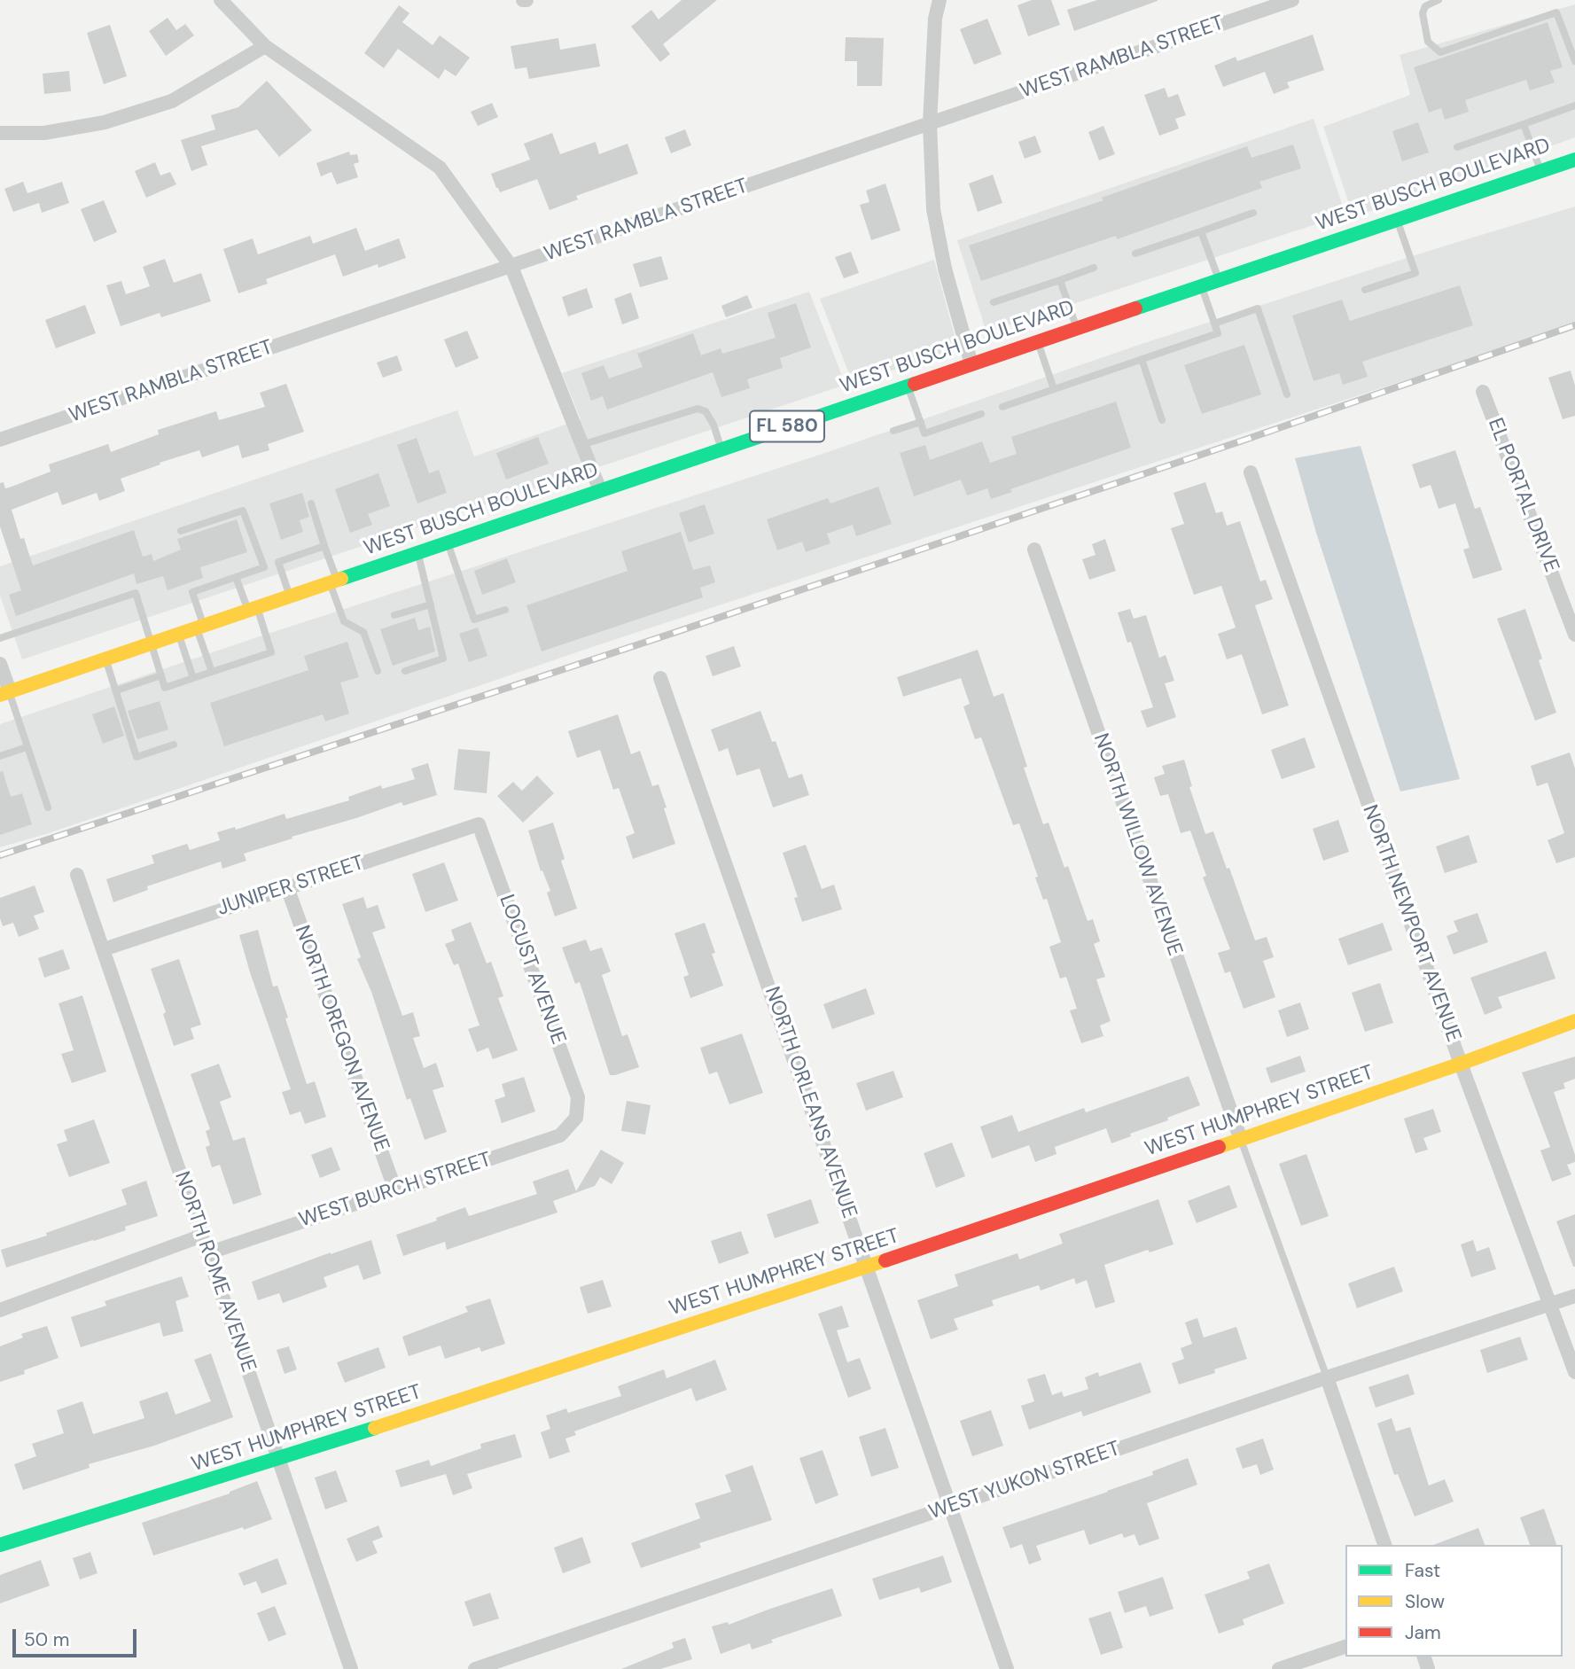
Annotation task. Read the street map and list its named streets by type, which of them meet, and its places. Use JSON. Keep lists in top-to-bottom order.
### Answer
{
  "streets": {
    "main road": ["WEST BUSCH BOULEVARD", "FL 580", "WEST HUMPHREY STREET"],
    "street": [
      "WEST RAMBLA STREET",
      "EL PORTAL DRIVE",
      "NORTH WILLOW AVENUE",
      "JUNIPER STREET",
      "NORTH NEWPORT AVENUE",
      "LOCUST AVENUE",
      "NORTH OREGON AVENUE",
      "NORTH ORLEANS AVENUE",
      "WEST BURCH STREET",
      "NORTH ROME AVENUE",
      "WEST YUKON STREET"
    ]
  },
  "crossings": [
    ["NORTH WILLOW AVENUE", "WEST HUMPHREY STREET"],
    ["JUNIPER STREET", "LOCUST AVENUE"],
    ["JUNIPER STREET", "NORTH OREGON AVENUE"],
    ["JUNIPER STREET", "NORTH ROME AVENUE"],
    ["NORTH NEWPORT AVENUE", "WEST HUMPHREY STREET"],
    ["NORTH NEWPORT AVENUE", "WEST YUKON STREET"],
    ["LOCUST AVENUE", "WEST BURCH STREET"],
    ["NORTH OREGON AVENUE", "WEST BURCH STREET"],
    ["NORTH ORLEANS AVENUE", "WEST HUMPHREY STREET"],
    ["NORTH ORLEANS AVENUE", "WEST YUKON STREET"],
    ["WEST HUMPHREY STREET", "NORTH ROME AVENUE"],
    ["WEST BURCH STREET", "NORTH ROME AVENUE"]
  ],
  "legend": ["Fast", "Slow", "Jam"],
  "scale_bar": "50 m"
}
